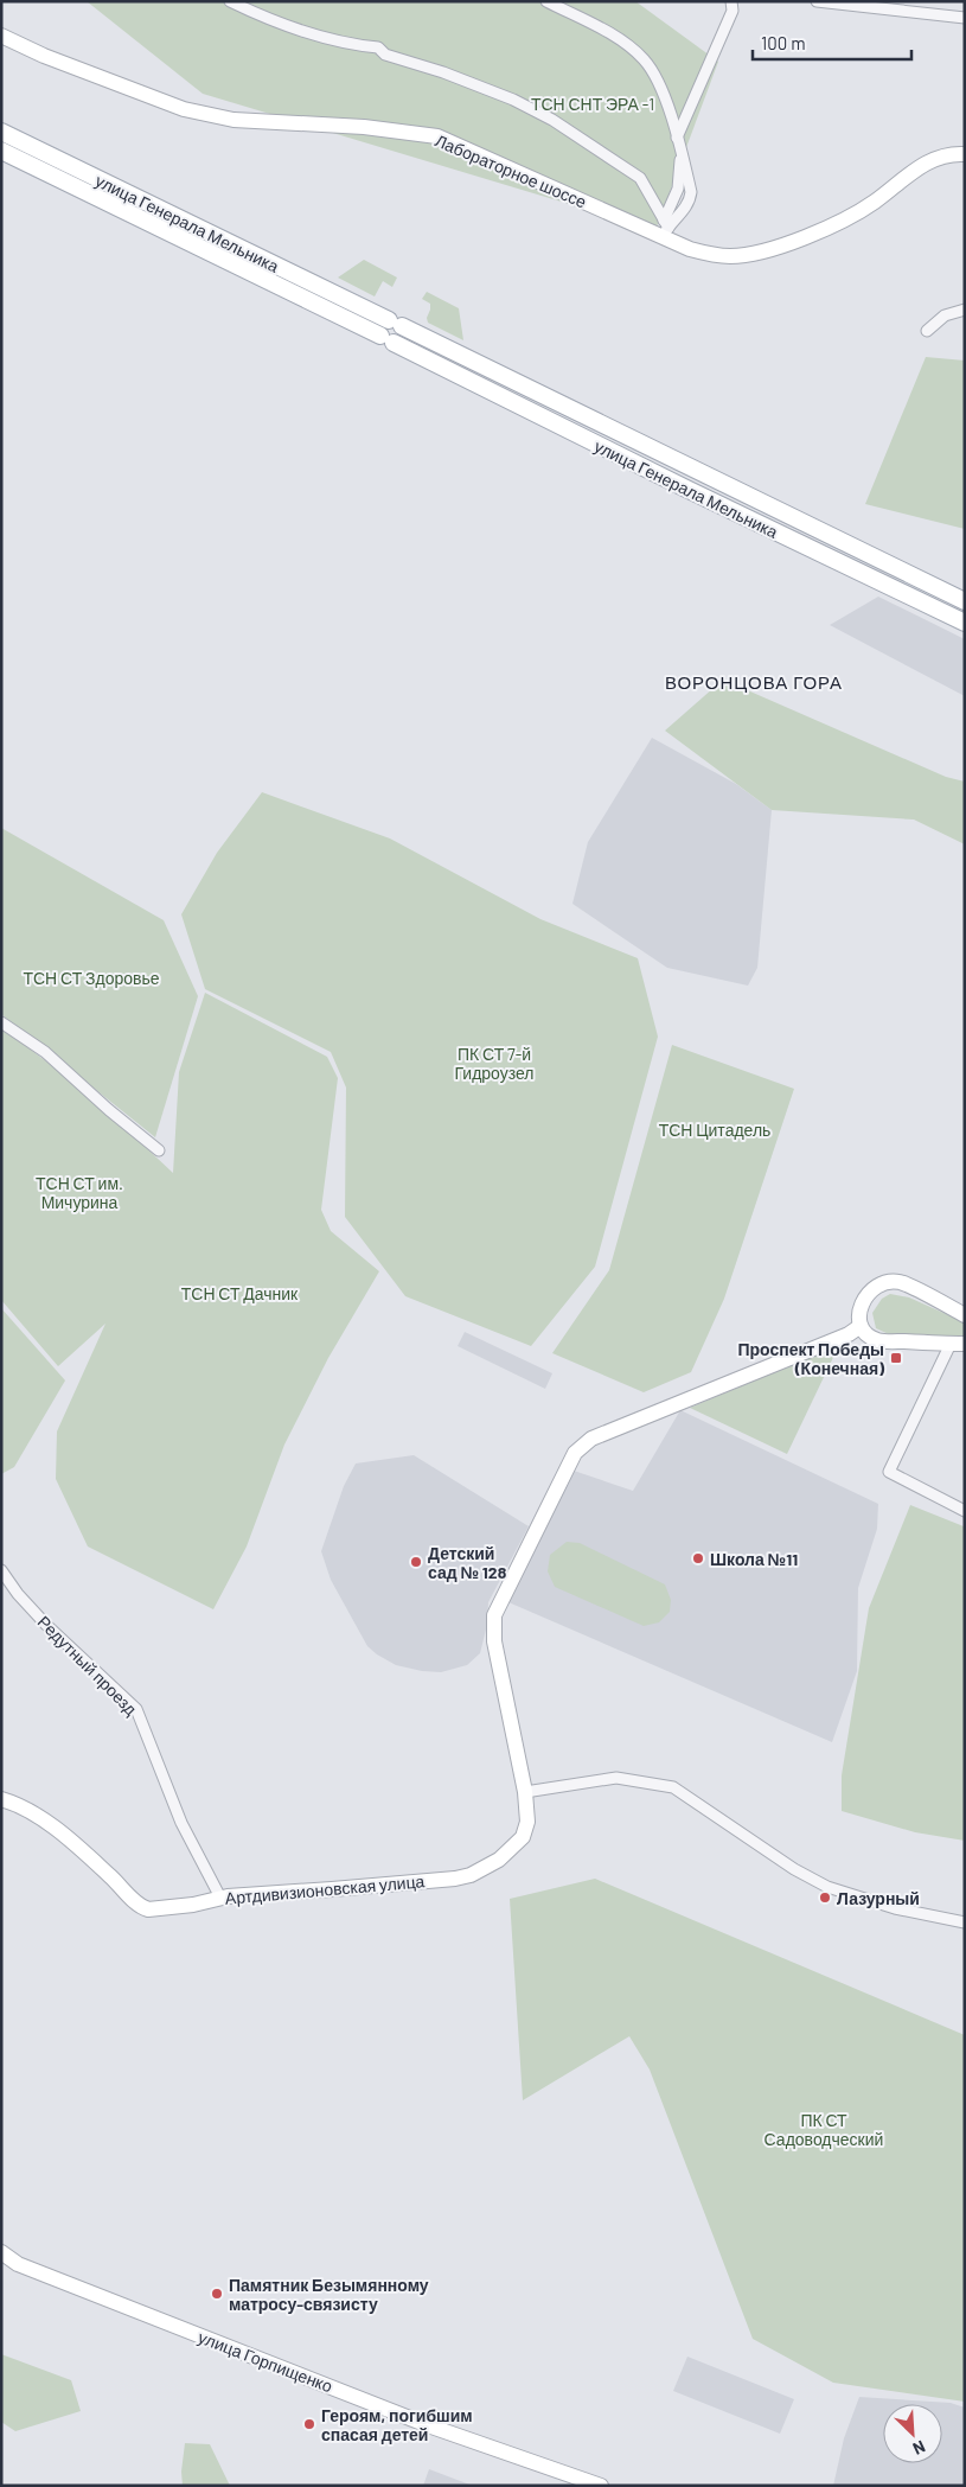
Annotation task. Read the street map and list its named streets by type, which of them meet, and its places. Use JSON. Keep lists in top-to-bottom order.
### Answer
{
  "streets": {
    "main road": [
      "Лабораторное шоссе",
      "улица Генерала Мельника",
      "Артдивизионовская улица",
      "улица Горпищенко"
    ],
    "street": ["Редутный проезд"]
  },
  "crossings": [
    ["Редутный проезд", "Артдивизионовская улица"]
  ],
  "districts": ["ВОРОНЦОВА ГОРА"],
  "parks": [
    "ТСН СНТ ЭРА -1",
    "ТСН СТ Здоровье",
    "ПК СТ 7-й Гидроузел",
    "ТСН Цитадель",
    "ТСН СТ им. Мичурина",
    "ТСН СТ Дачник",
    "ПК СТ Садоводческий"
  ],
  "places": {
    "transit": ["Проспект Победы (Конечная)"],
    "other": [
      "Школа №11",
      "Детский сад № 128",
      "Лазурный",
      "Памятник Безымянному матросу-связисту",
      "Героям, погибшим спасая детей"
    ]
  },
  "scale_bar": "100 m",
  "north": "bottom right"
}
